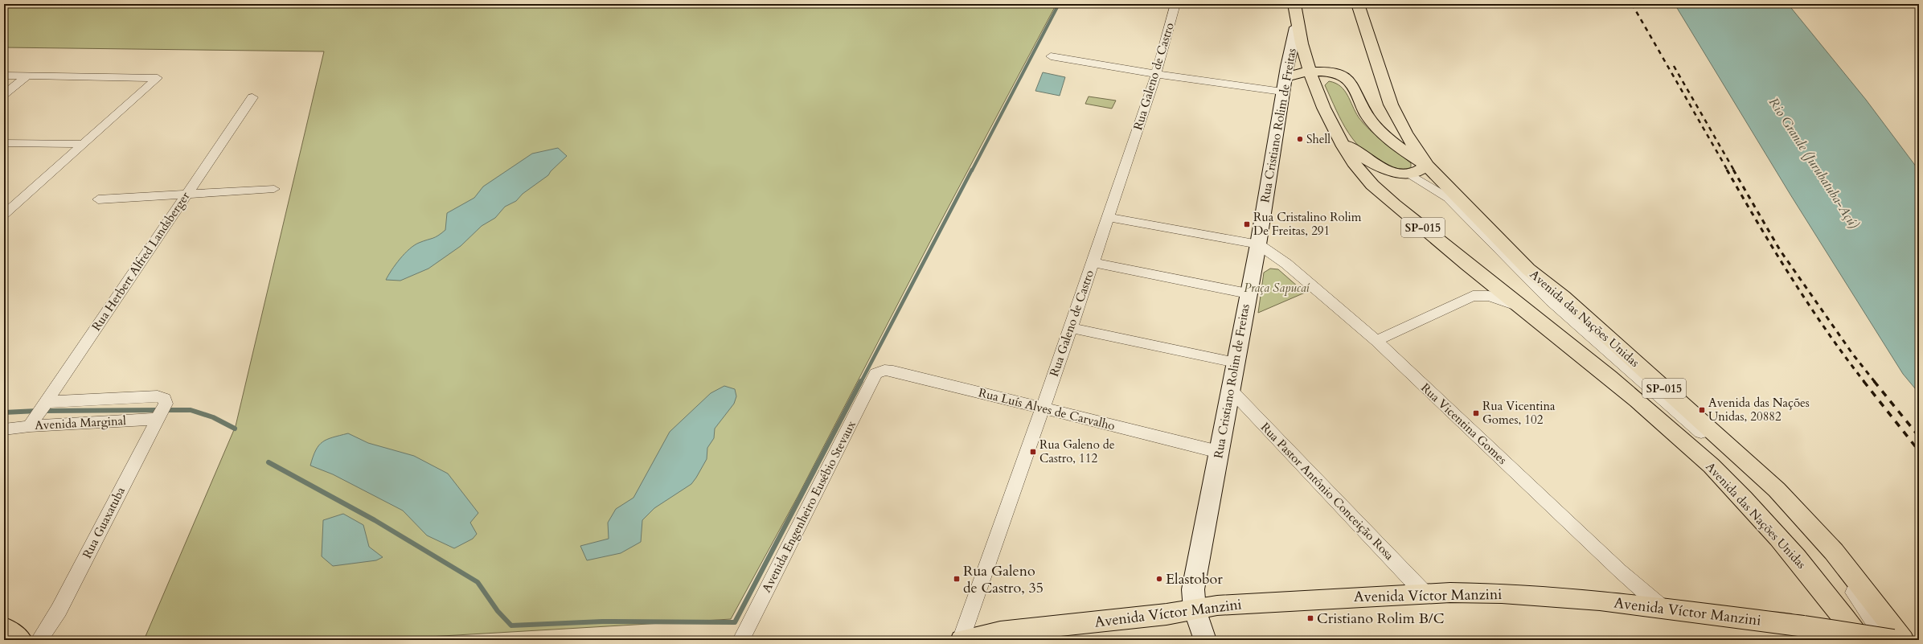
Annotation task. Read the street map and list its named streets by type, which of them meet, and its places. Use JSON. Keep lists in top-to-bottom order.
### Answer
{
  "streets": {
    "main road": ["SP-015", "Avenida das Nações Unidas", "Avenida Víctor Manzini"],
    "street": [
      "Rua Galeno de Castro",
      "Rua Cristiano Rolim de Freitas",
      "Rua Herbert Alfred Landsberger",
      "Rua Luís Alves de Carvalho",
      "Avenida Marginal",
      "Rua Vicentina Gomes",
      "Rua Pastor Antônio Conceição Rosa",
      "Avenida Engenheiro Eusébio Stevaux",
      "Rua Guaxatuba"
    ]
  },
  "crossings": [
    ["Rua Galeno de Castro", "Rua Luís Alves de Carvalho"],
    ["Rua Galeno de Castro", "Avenida Víctor Manzini"],
    ["Rua Cristiano Rolim de Freitas", "SP-015"],
    ["Rua Cristiano Rolim de Freitas", "Avenida das Nações Unidas"],
    ["Rua Cristiano Rolim de Freitas", "Rua Luís Alves de Carvalho"],
    ["Rua Cristiano Rolim de Freitas", "Rua Vicentina Gomes"],
    ["Rua Cristiano Rolim de Freitas", "Rua Pastor Antônio Conceição Rosa"],
    ["Rua Cristiano Rolim de Freitas", "Avenida Víctor Manzini"],
    ["SP-015", "Avenida das Nações Unidas"],
    ["Rua Herbert Alfred Landsberger", "Avenida Marginal"],
    ["Rua Luís Alves de Carvalho", "Avenida Engenheiro Eusébio Stevaux"],
    ["Avenida Marginal", "Rua Guaxatuba"],
    ["Rua Vicentina Gomes", "Avenida Víctor Manzini"],
    ["Rua Pastor Antônio Conceição Rosa", "Avenida Víctor Manzini"]
  ],
  "water": ["Rio Grande (Jurubatuba-Açú)"],
  "parks": ["Praça Sapucaí"],
  "places": {
    "other": ["Shell", "Elastobor"],
    "transit": [
      "Rua Cristalino Rolim De Freitas, 291",
      "Avenida das Nações Unidas, 20882",
      "Rua Vicentina Gomes, 102",
      "Rua Galeno de Castro, 112",
      "Rua Galeno de Castro, 35",
      "Cristiano Rolim B/C"
    ]
  }
}
